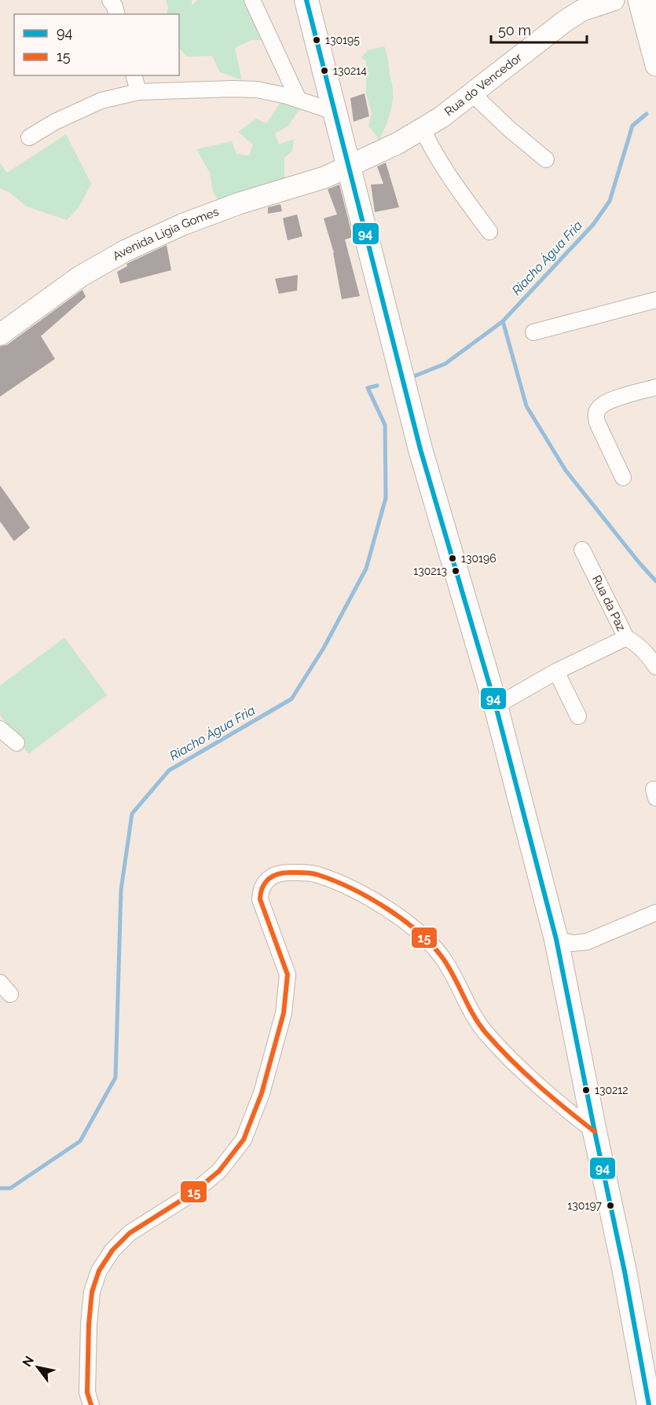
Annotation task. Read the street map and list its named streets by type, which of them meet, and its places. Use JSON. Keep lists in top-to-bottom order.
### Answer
{
  "streets": {
    "street": ["Rua do Vencedor", "Avenida Ligia Gomes", "Rua da Paz"]
  },
  "crossings": [
    ["Rua do Vencedor", "Avenida Ligia Gomes"]
  ],
  "water": ["Riacho Água Fria"],
  "places": [
    "130195",
    "130214",
    "130196",
    "130213",
    "130212",
    "130197"
  ],
  "lines": ["transit line 94", "transit line 15"],
  "legend": ["94", "15"],
  "scale_bar": "50 m",
  "north": "top left"
}
